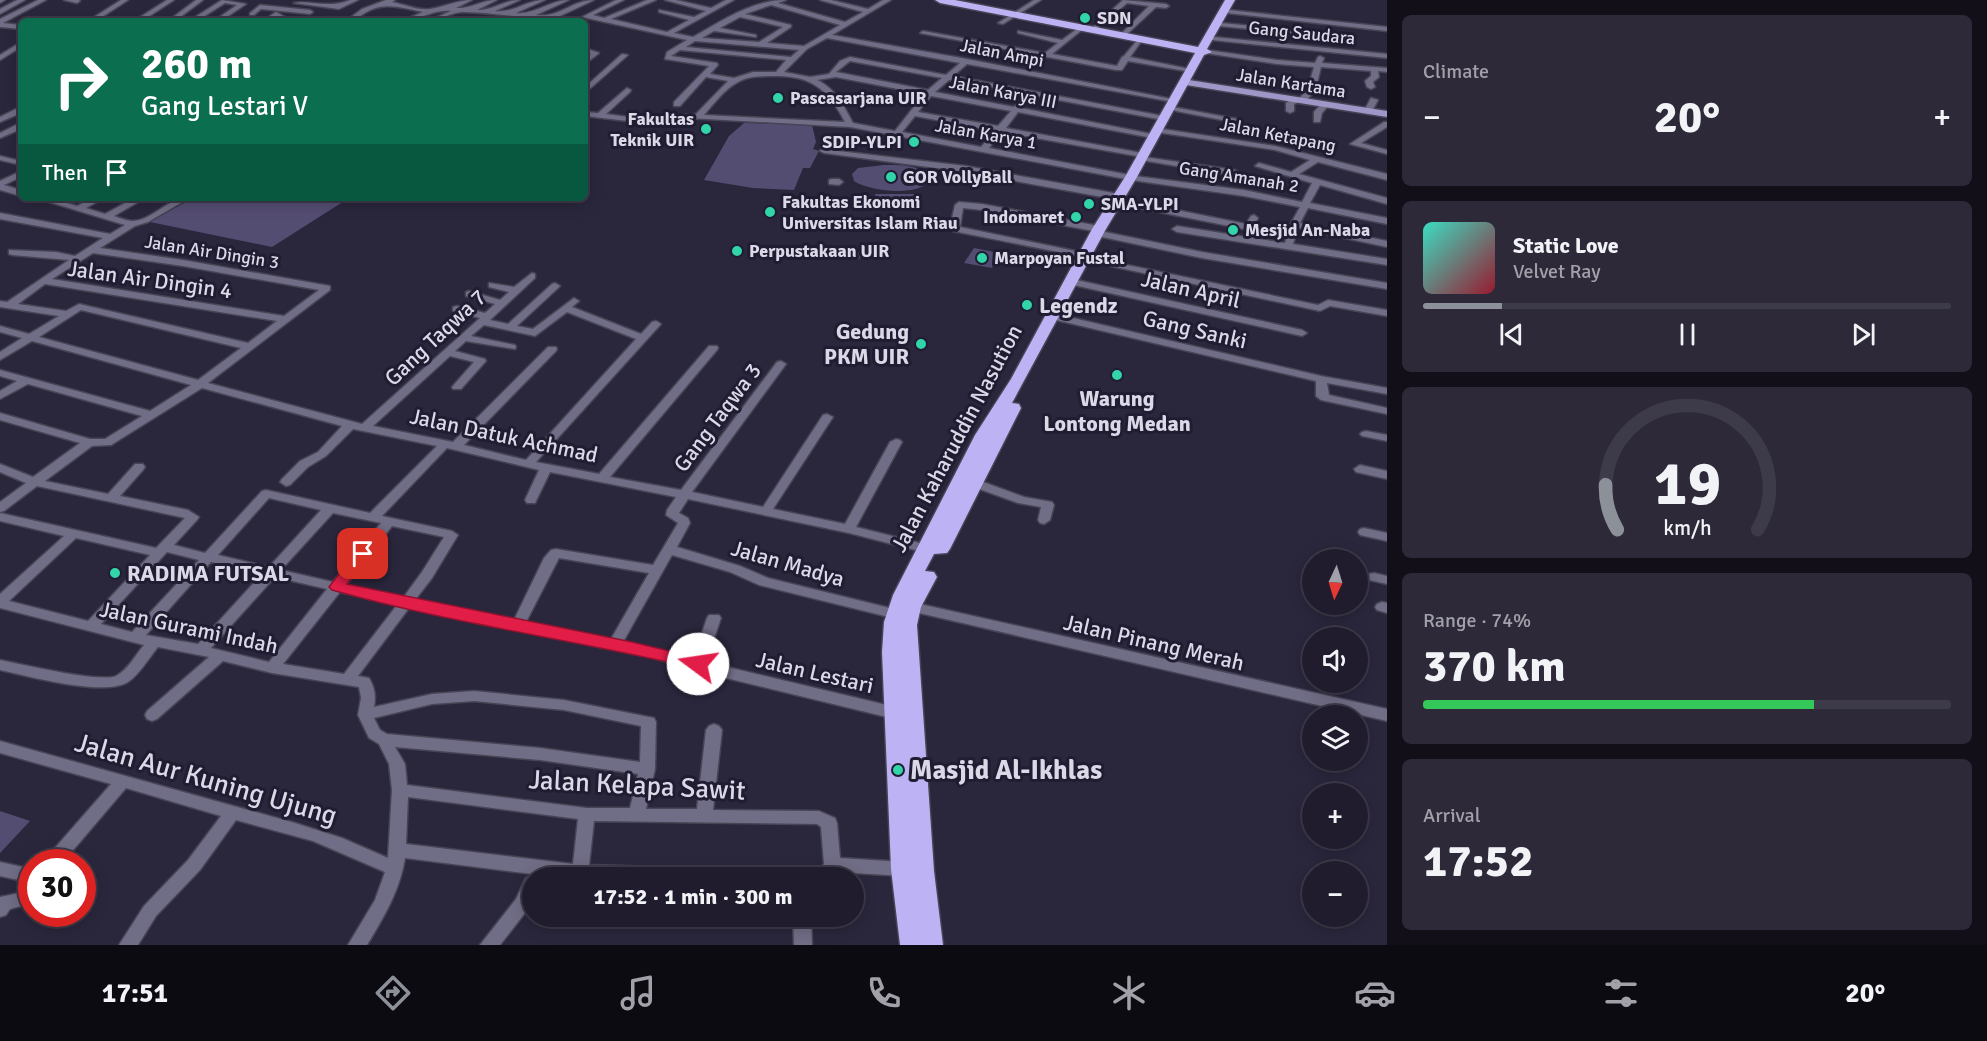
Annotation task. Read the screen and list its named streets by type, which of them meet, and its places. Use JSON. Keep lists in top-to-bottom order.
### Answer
{
  "streets": {
    "highway": ["Jalan Kaharuddin Nasution"],
    "main road": ["Jalan Kartama"],
    "street": [
      "Gang Saudara",
      "Jalan Ampi",
      "Jalan Karya III",
      "Jalan Karya 1",
      "Jalan Ketapang",
      "Gang Amanah 2",
      "Jalan Air Dingin 3",
      "Jalan Air Dingin 4",
      "Jalan April",
      "Gang Sanki",
      "Gang Taqwa 7",
      "Gang Taqwa 3",
      "Jalan Datuk Achmad",
      "Jalan Madya",
      "Jalan Gurami Indah",
      "Jalan Pinang Merah",
      "Jalan Lestari",
      "Jalan Aur Kuning Ujung",
      "Jalan Kelapa Sawit"
    ]
  },
  "crossings": [
    ["Gang Saudara", "Jalan Kaharuddin Nasution"],
    ["Jalan Ampi", "Jalan Karya III"],
    ["Jalan Ampi", "Jalan Ketapang"],
    ["Jalan Ampi", "Jalan Kaharuddin Nasution"],
    ["Jalan Kartama", "Jalan Kaharuddin Nasution"],
    ["Jalan Karya III", "Jalan Ketapang"],
    ["Jalan Karya III", "Jalan Kaharuddin Nasution"],
    ["Jalan Karya 1", "Gang Amanah 2"],
    ["Jalan Karya 1", "Jalan Kaharuddin Nasution"],
    ["Jalan Ketapang", "Jalan Kaharuddin Nasution"],
    ["Gang Amanah 2", "Jalan Kaharuddin Nasution"],
    ["Jalan Air Dingin 3", "Jalan Air Dingin 4"],
    ["Jalan April", "Jalan Kaharuddin Nasution"],
    ["Gang Sanki", "Jalan Kaharuddin Nasution"],
    ["Gang Taqwa 7", "Jalan Datuk Achmad"],
    ["Gang Taqwa 3", "Jalan Datuk Achmad"],
    ["Jalan Datuk Achmad", "Jalan Kaharuddin Nasution"],
    ["Jalan Kaharuddin Nasution", "Jalan Madya"],
    ["Jalan Kaharuddin Nasution", "Jalan Pinang Merah"],
    ["Jalan Kaharuddin Nasution", "Jalan Lestari"],
    ["Jalan Madya", "Jalan Pinang Merah"]
  ],
  "places": [
    "SDN",
    "Pascasarjana UIR",
    "Fakultas Teknik UIR",
    "SDIP-YLPI",
    "GOR VollyBall",
    "SMA-YLPI",
    "Fakultas Ekonomi Universitas Islam Riau",
    "Indomaret",
    "Mesjid An-Naba",
    "Perpustakaan UIR",
    "Marpoyan Fustal",
    "Legendz",
    "Gedung PKM UIR",
    "Warung Lontong Medan",
    "RADIMA FUTSAL",
    "Masjid Al-Ikhlas"
  ],
  "north": "bottom",
  "page": {
    "tile": [
      "Climate",
      ["Range · 74%", "370 km"],
      ["Arrival", "17:52"]
    ],
    "turn": ["260 m", "Gang Lestari V"],
    "heat": ["−", "20°", "+"],
    "then": "Then",
    "song": ["Static Love", "Velvet Ray"],
    "map_buttons": ["+", "−"],
    "limit": "30",
    "trip": "17:52 · 1 min · 300 m",
    "tabs": ["17:51", "20°"],
    "gauge": ["19", "km/h"]
  }
}
